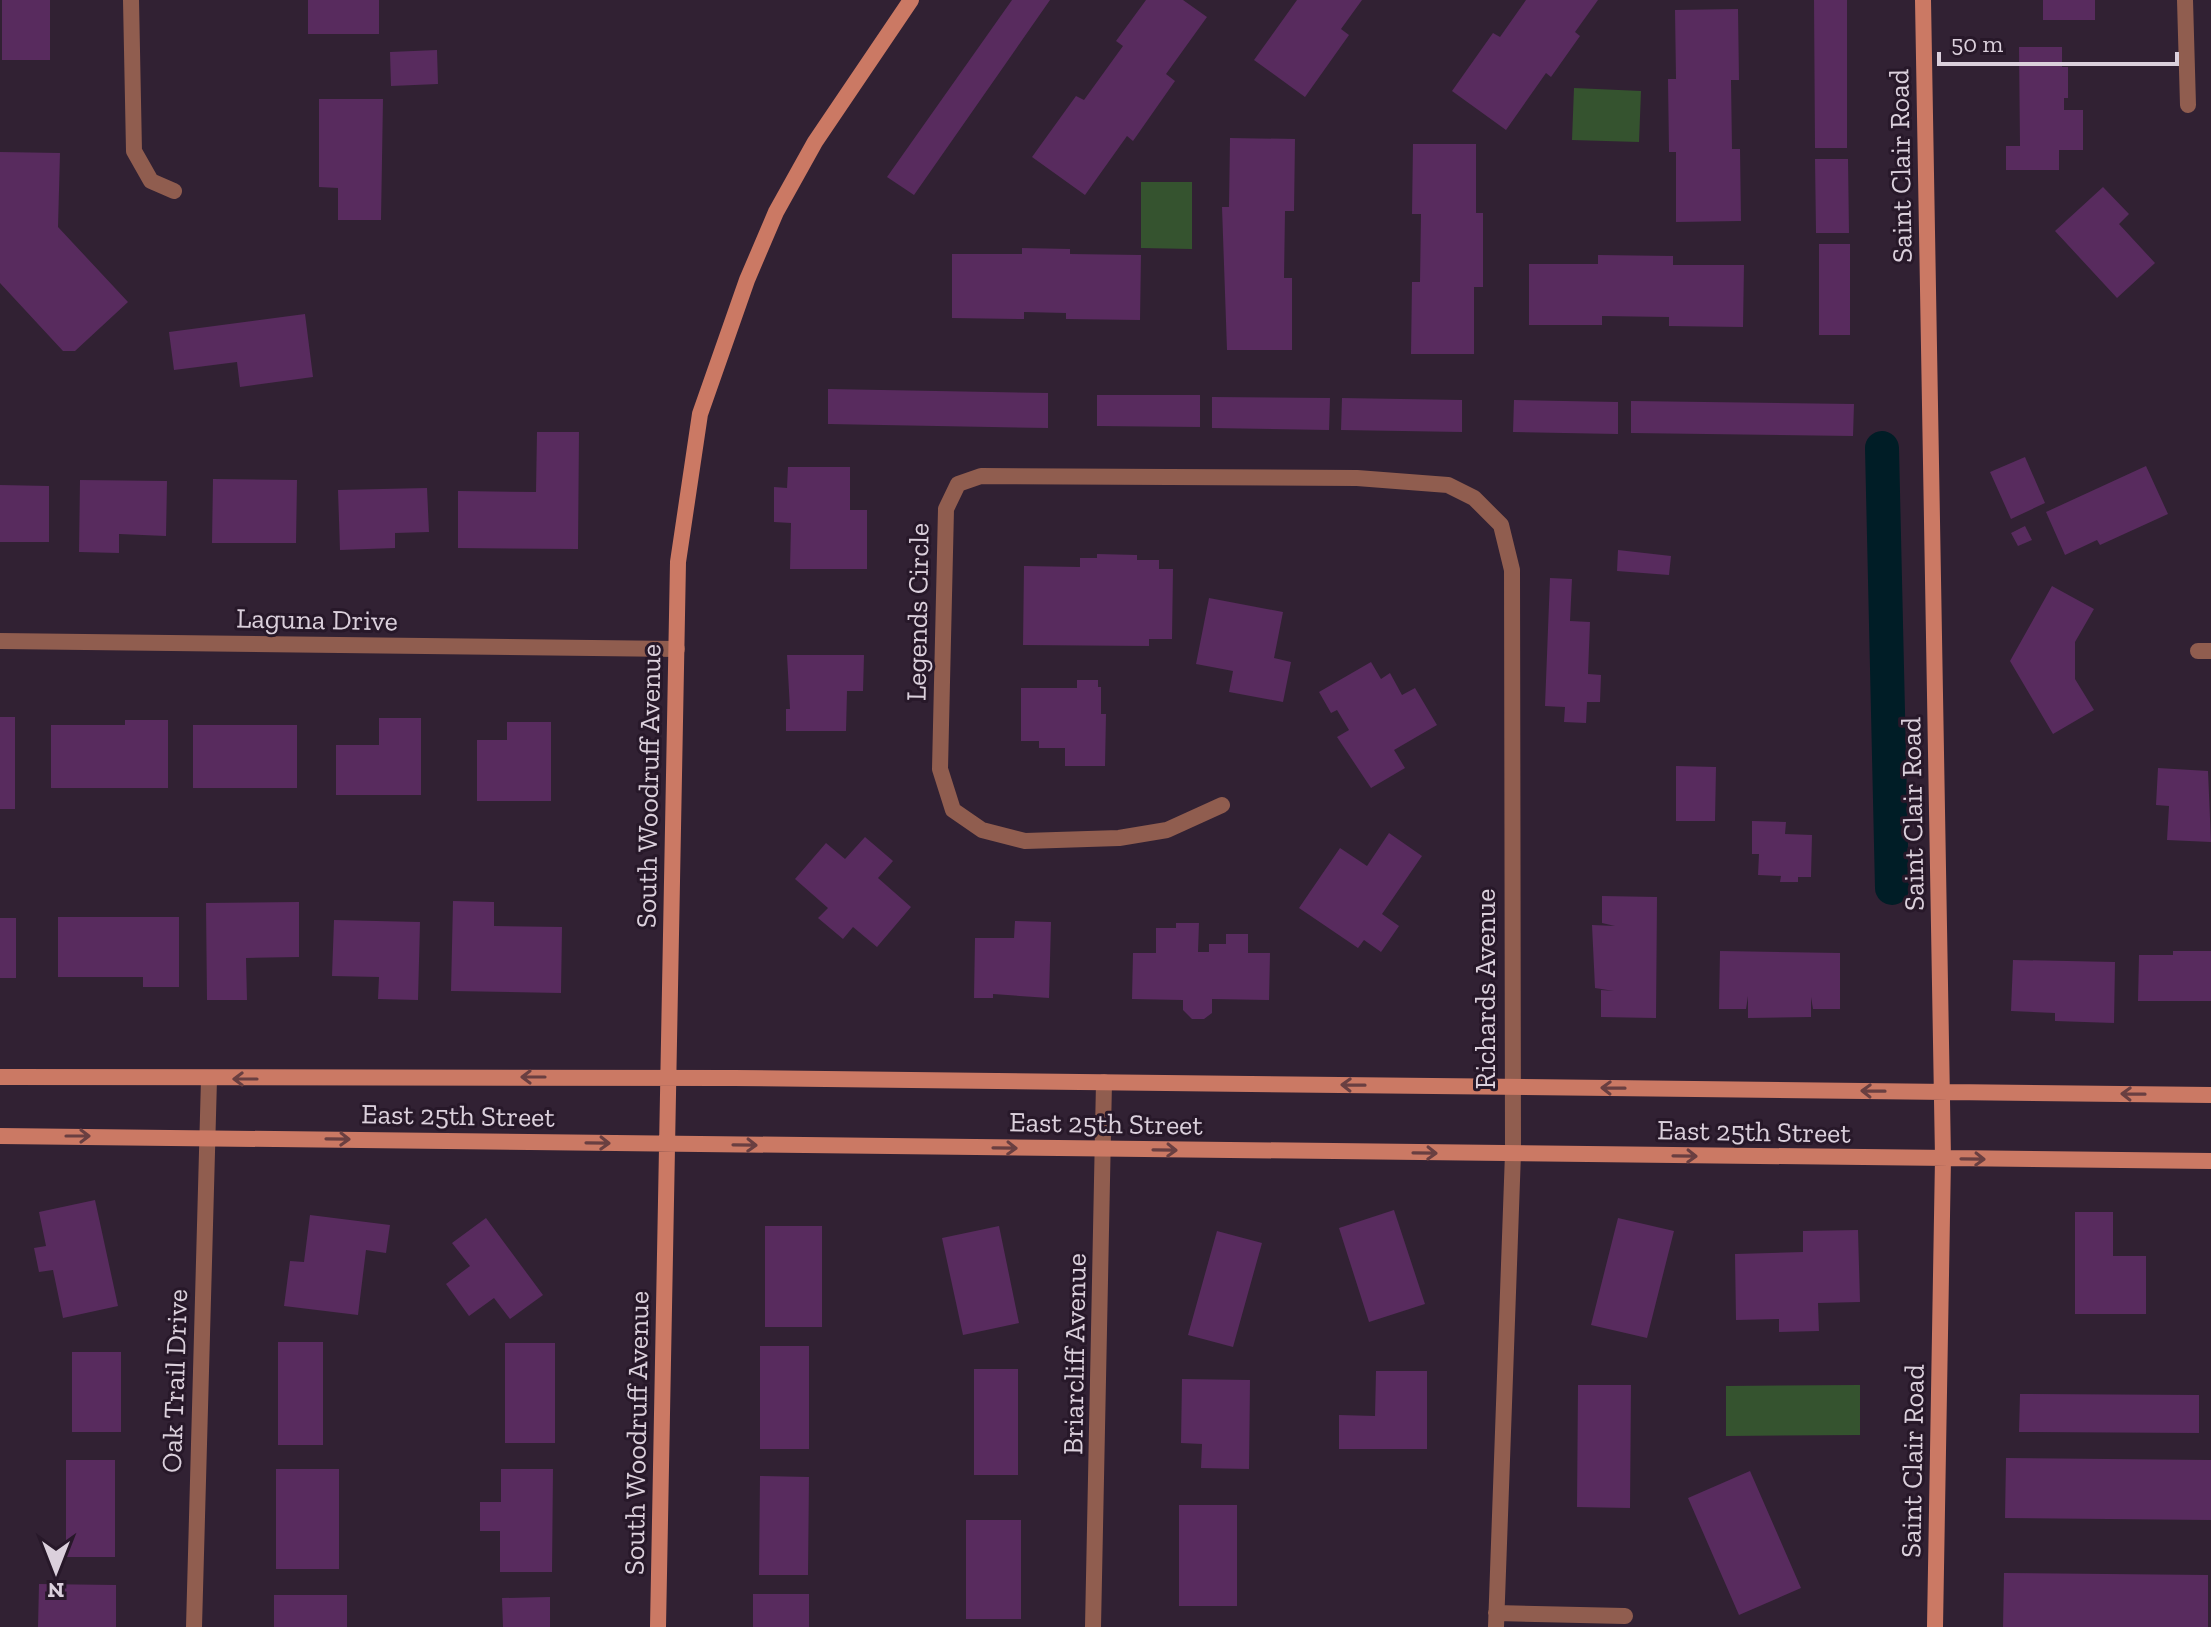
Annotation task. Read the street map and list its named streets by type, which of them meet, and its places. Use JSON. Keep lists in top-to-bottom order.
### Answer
{
  "streets": {
    "street": [
      "Saint Clair Road",
      "Legends Circle",
      "Laguna Drive",
      "South Woodruff Avenue",
      "Richards Avenue",
      "East 25th Street",
      "Briarcliff Avenue",
      "Oak Trail Drive"
    ]
  },
  "crossings": [
    ["Saint Clair Road", "East 25th Street"],
    ["Legends Circle", "Richards Avenue"],
    ["Laguna Drive", "South Woodruff Avenue"],
    ["South Woodruff Avenue", "East 25th Street"],
    ["Richards Avenue", "East 25th Street"],
    ["East 25th Street", "Briarcliff Avenue"],
    ["East 25th Street", "Oak Trail Drive"]
  ],
  "scale_bar": "50 m",
  "north": "bottom"
}
